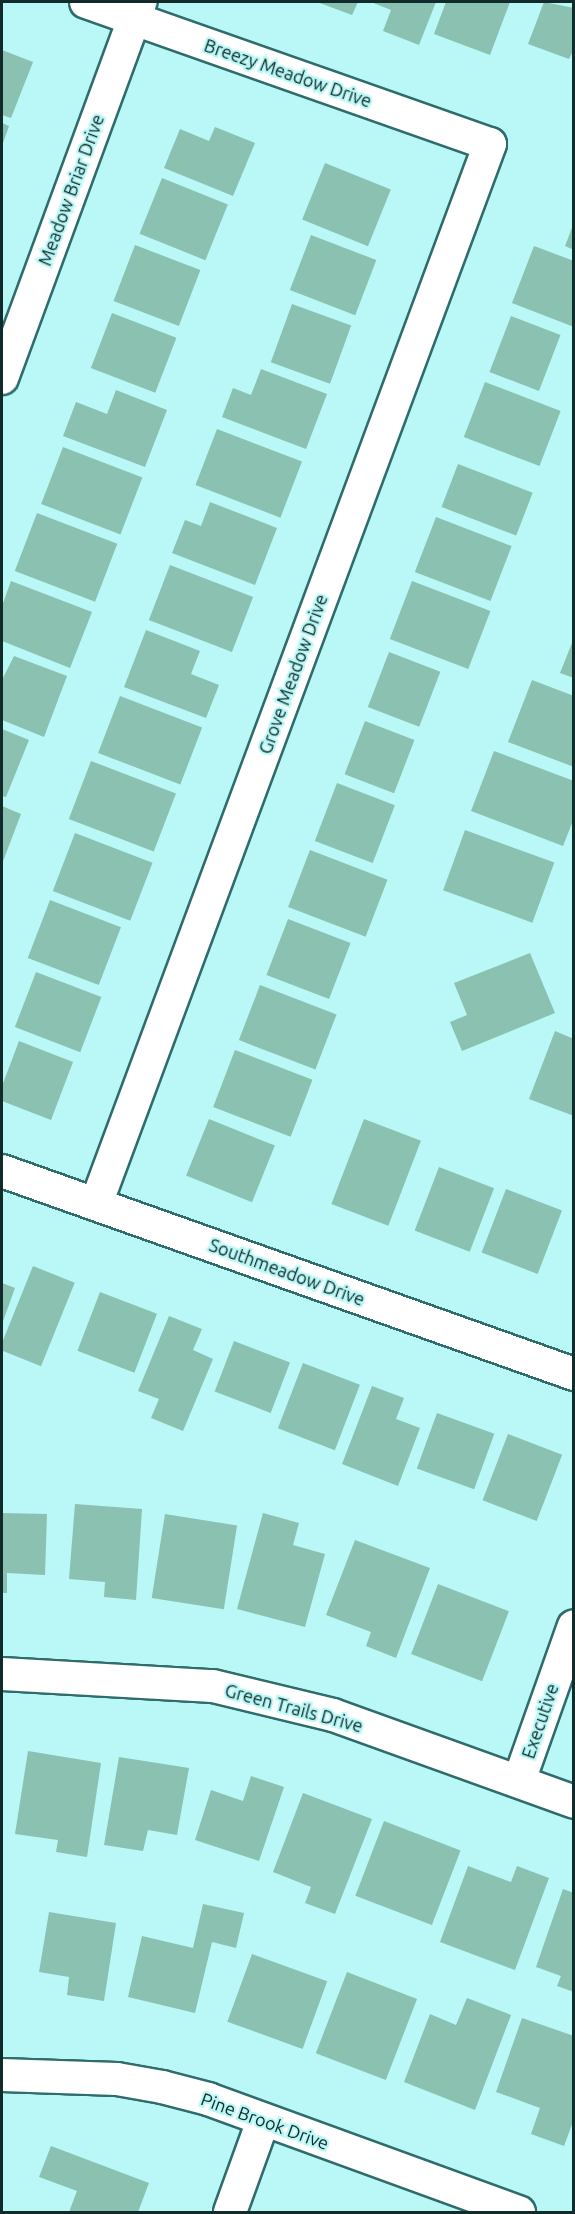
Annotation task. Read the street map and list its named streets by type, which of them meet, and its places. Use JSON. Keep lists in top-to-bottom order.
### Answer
{
  "streets": {
    "street": [
      "Breezy Meadow Drive",
      "Meadow Briar Drive",
      "Grove Meadow Drive",
      "Southmeadow Drive",
      "Green Trails Drive",
      "Executive",
      "Pine Brook Drive"
    ]
  },
  "crossings": [
    ["Breezy Meadow Drive", "Meadow Briar Drive"],
    ["Breezy Meadow Drive", "Grove Meadow Drive"],
    ["Grove Meadow Drive", "Southmeadow Drive"],
    ["Green Trails Drive", "Executive"]
  ]
}
